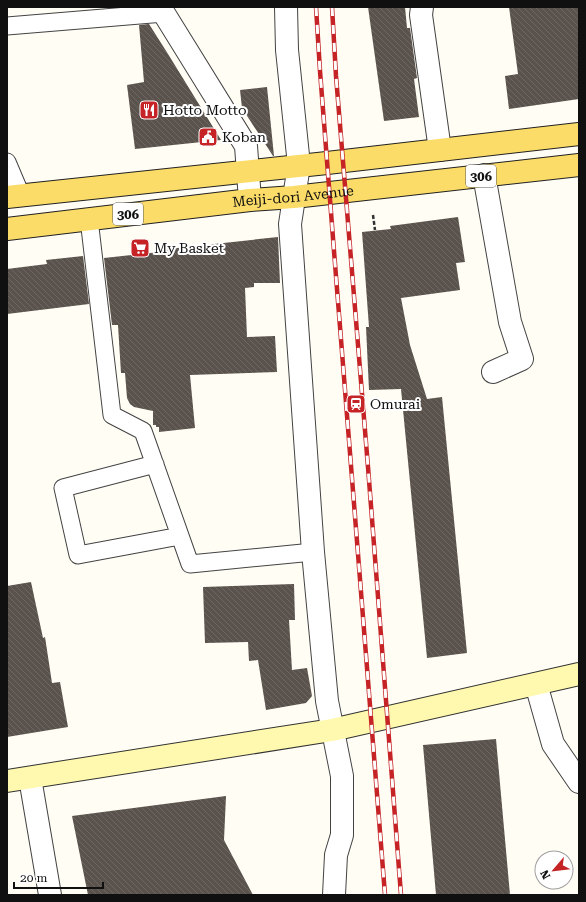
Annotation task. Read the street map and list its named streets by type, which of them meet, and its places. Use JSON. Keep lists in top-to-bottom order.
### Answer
{
  "streets": {
    "main road": ["306", "Meiji-dori Avenue"]
  },
  "places": {
    "restaurant": ["Hotto Motto"],
    "public building": ["Koban"],
    "supermarket": ["My Basket"],
    "station": ["Omurai"]
  },
  "scale_bar": "20 m",
  "north": "bottom left"
}
